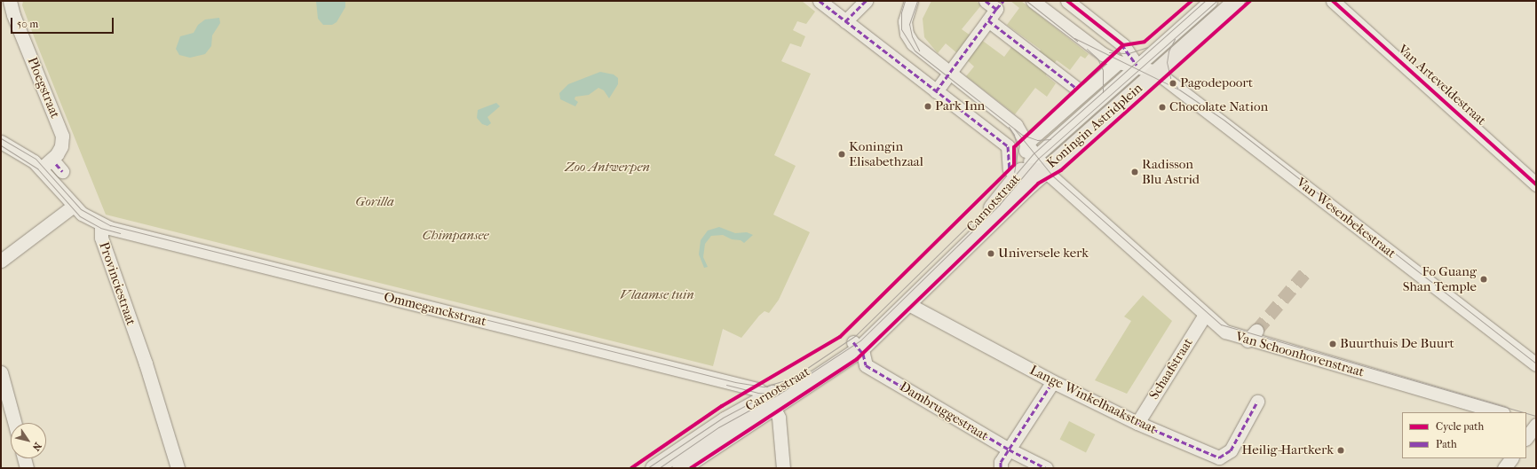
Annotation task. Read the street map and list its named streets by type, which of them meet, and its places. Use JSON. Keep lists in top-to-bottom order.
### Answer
{
  "streets": {
    "main road": ["Koningin Astridplein", "Carnotstraat"],
    "street": [
      "Van Arteveldestraat",
      "Ploegstraat",
      "Van Wesenbekestraat",
      "Provinciestraat",
      "Ommeganckstraat",
      "Van Schoonhovenstraat",
      "Schaafstraat",
      "Lange Winkelhaakstraat",
      "Dambruggestraat"
    ]
  },
  "crossings": [
    ["Ploegstraat", "Provinciestraat"],
    ["Koningin Astridplein", "Carnotstraat"],
    ["Koningin Astridplein", "Van Wesenbekestraat"],
    ["Koningin Astridplein", "Van Schoonhovenstraat"],
    ["Carnotstraat", "Ommeganckstraat"],
    ["Carnotstraat", "Van Schoonhovenstraat"],
    ["Carnotstraat", "Lange Winkelhaakstraat"],
    ["Carnotstraat", "Dambruggestraat"],
    ["Provinciestraat", "Ommeganckstraat"],
    ["Van Schoonhovenstraat", "Schaafstraat"],
    ["Schaafstraat", "Lange Winkelhaakstraat"]
  ],
  "parks": [
    "Zoo Antwerpen",
    "Gorilla",
    "Chimpansee",
    "Vlaamse tuin"
  ],
  "places": [
    "Pagodepoort",
    "Park Inn",
    "Chocolate Nation",
    "Koningin Elisabethzaal",
    "Radisson Blu Astrid",
    "Universele kerk",
    "Fo Guang Shan Temple",
    "Buurthuis De Buurt",
    "Heilig-Hartkerk"
  ],
  "legend": ["Cycle path", "Path"],
  "scale_bar": "50 m",
  "north": "bottom right"
}
